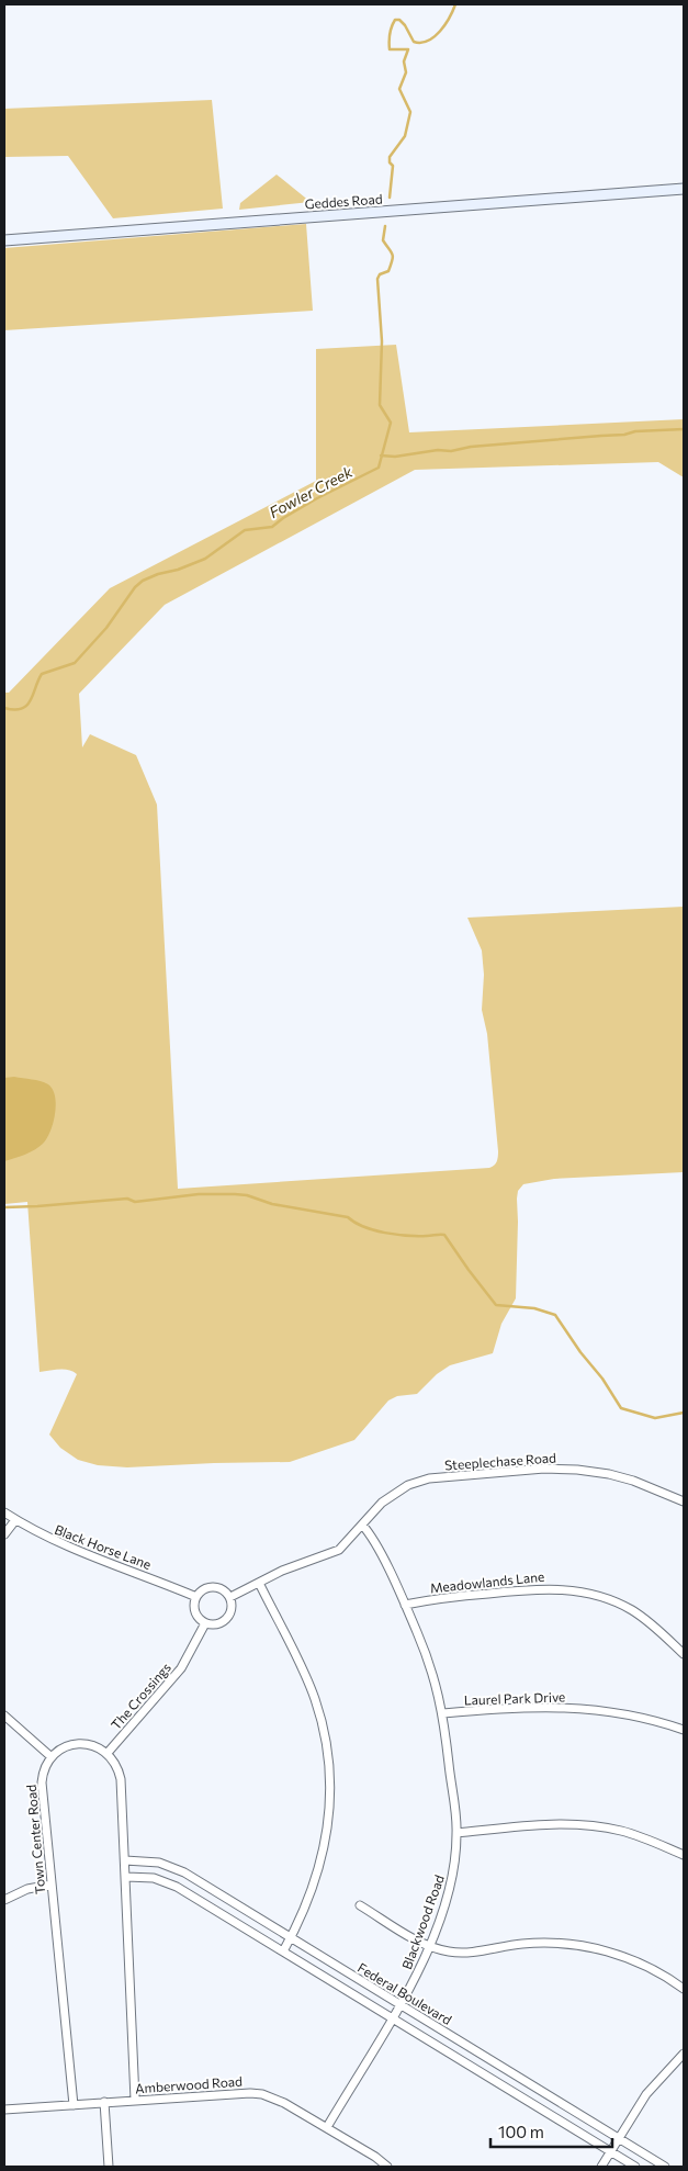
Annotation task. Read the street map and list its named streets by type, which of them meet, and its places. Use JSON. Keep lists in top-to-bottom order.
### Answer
{
  "streets": {
    "main road": ["Geddes Road"],
    "street": [
      "Steeplechase Road",
      "Black Horse Lane",
      "Meadowlands Lane",
      "The Crossings",
      "Laurel Park Drive",
      "Town Center Road",
      "Blackwood Road",
      "Federal Boulevard",
      "Amberwood Road"
    ]
  },
  "crossings": [
    ["Steeplechase Road", "Blackwood Road"],
    ["Black Horse Lane", "The Crossings"],
    ["Meadowlands Lane", "Blackwood Road"],
    ["Laurel Park Drive", "Blackwood Road"],
    ["Town Center Road", "Amberwood Road"],
    ["Blackwood Road", "Federal Boulevard"],
    ["Blackwood Road", "Amberwood Road"]
  ],
  "water": ["Fowler Creek"],
  "scale_bar": "100 m"
}
